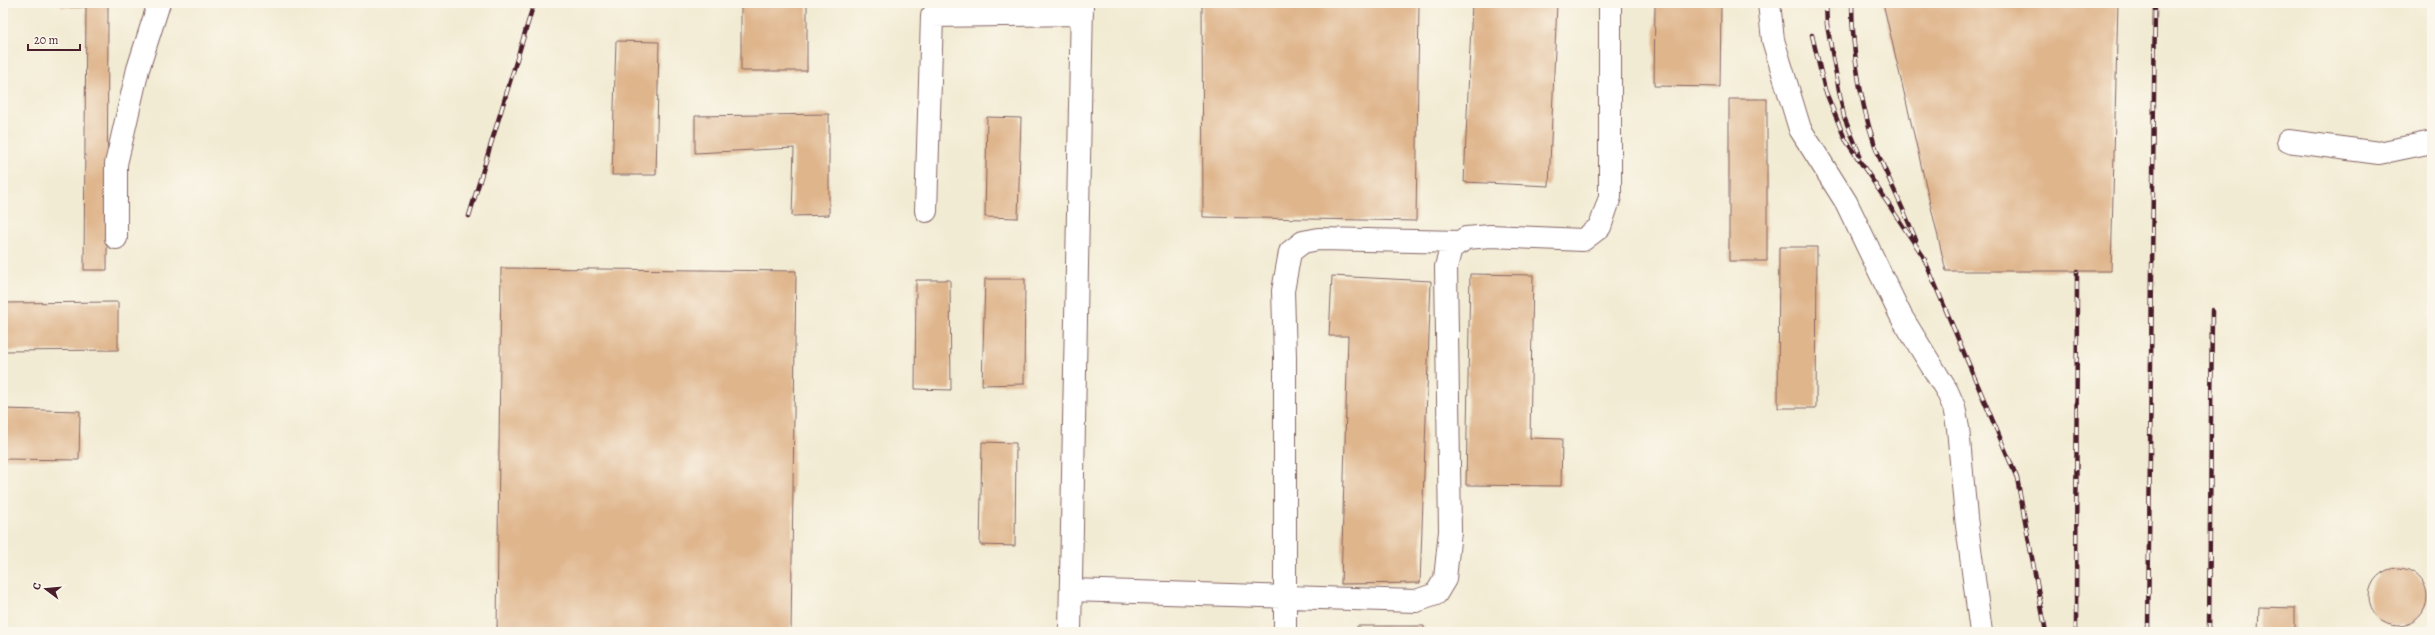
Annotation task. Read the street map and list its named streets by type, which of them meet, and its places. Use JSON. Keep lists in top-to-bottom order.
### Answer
{
  "scale_bar": "20 m",
  "north": "left"
}
